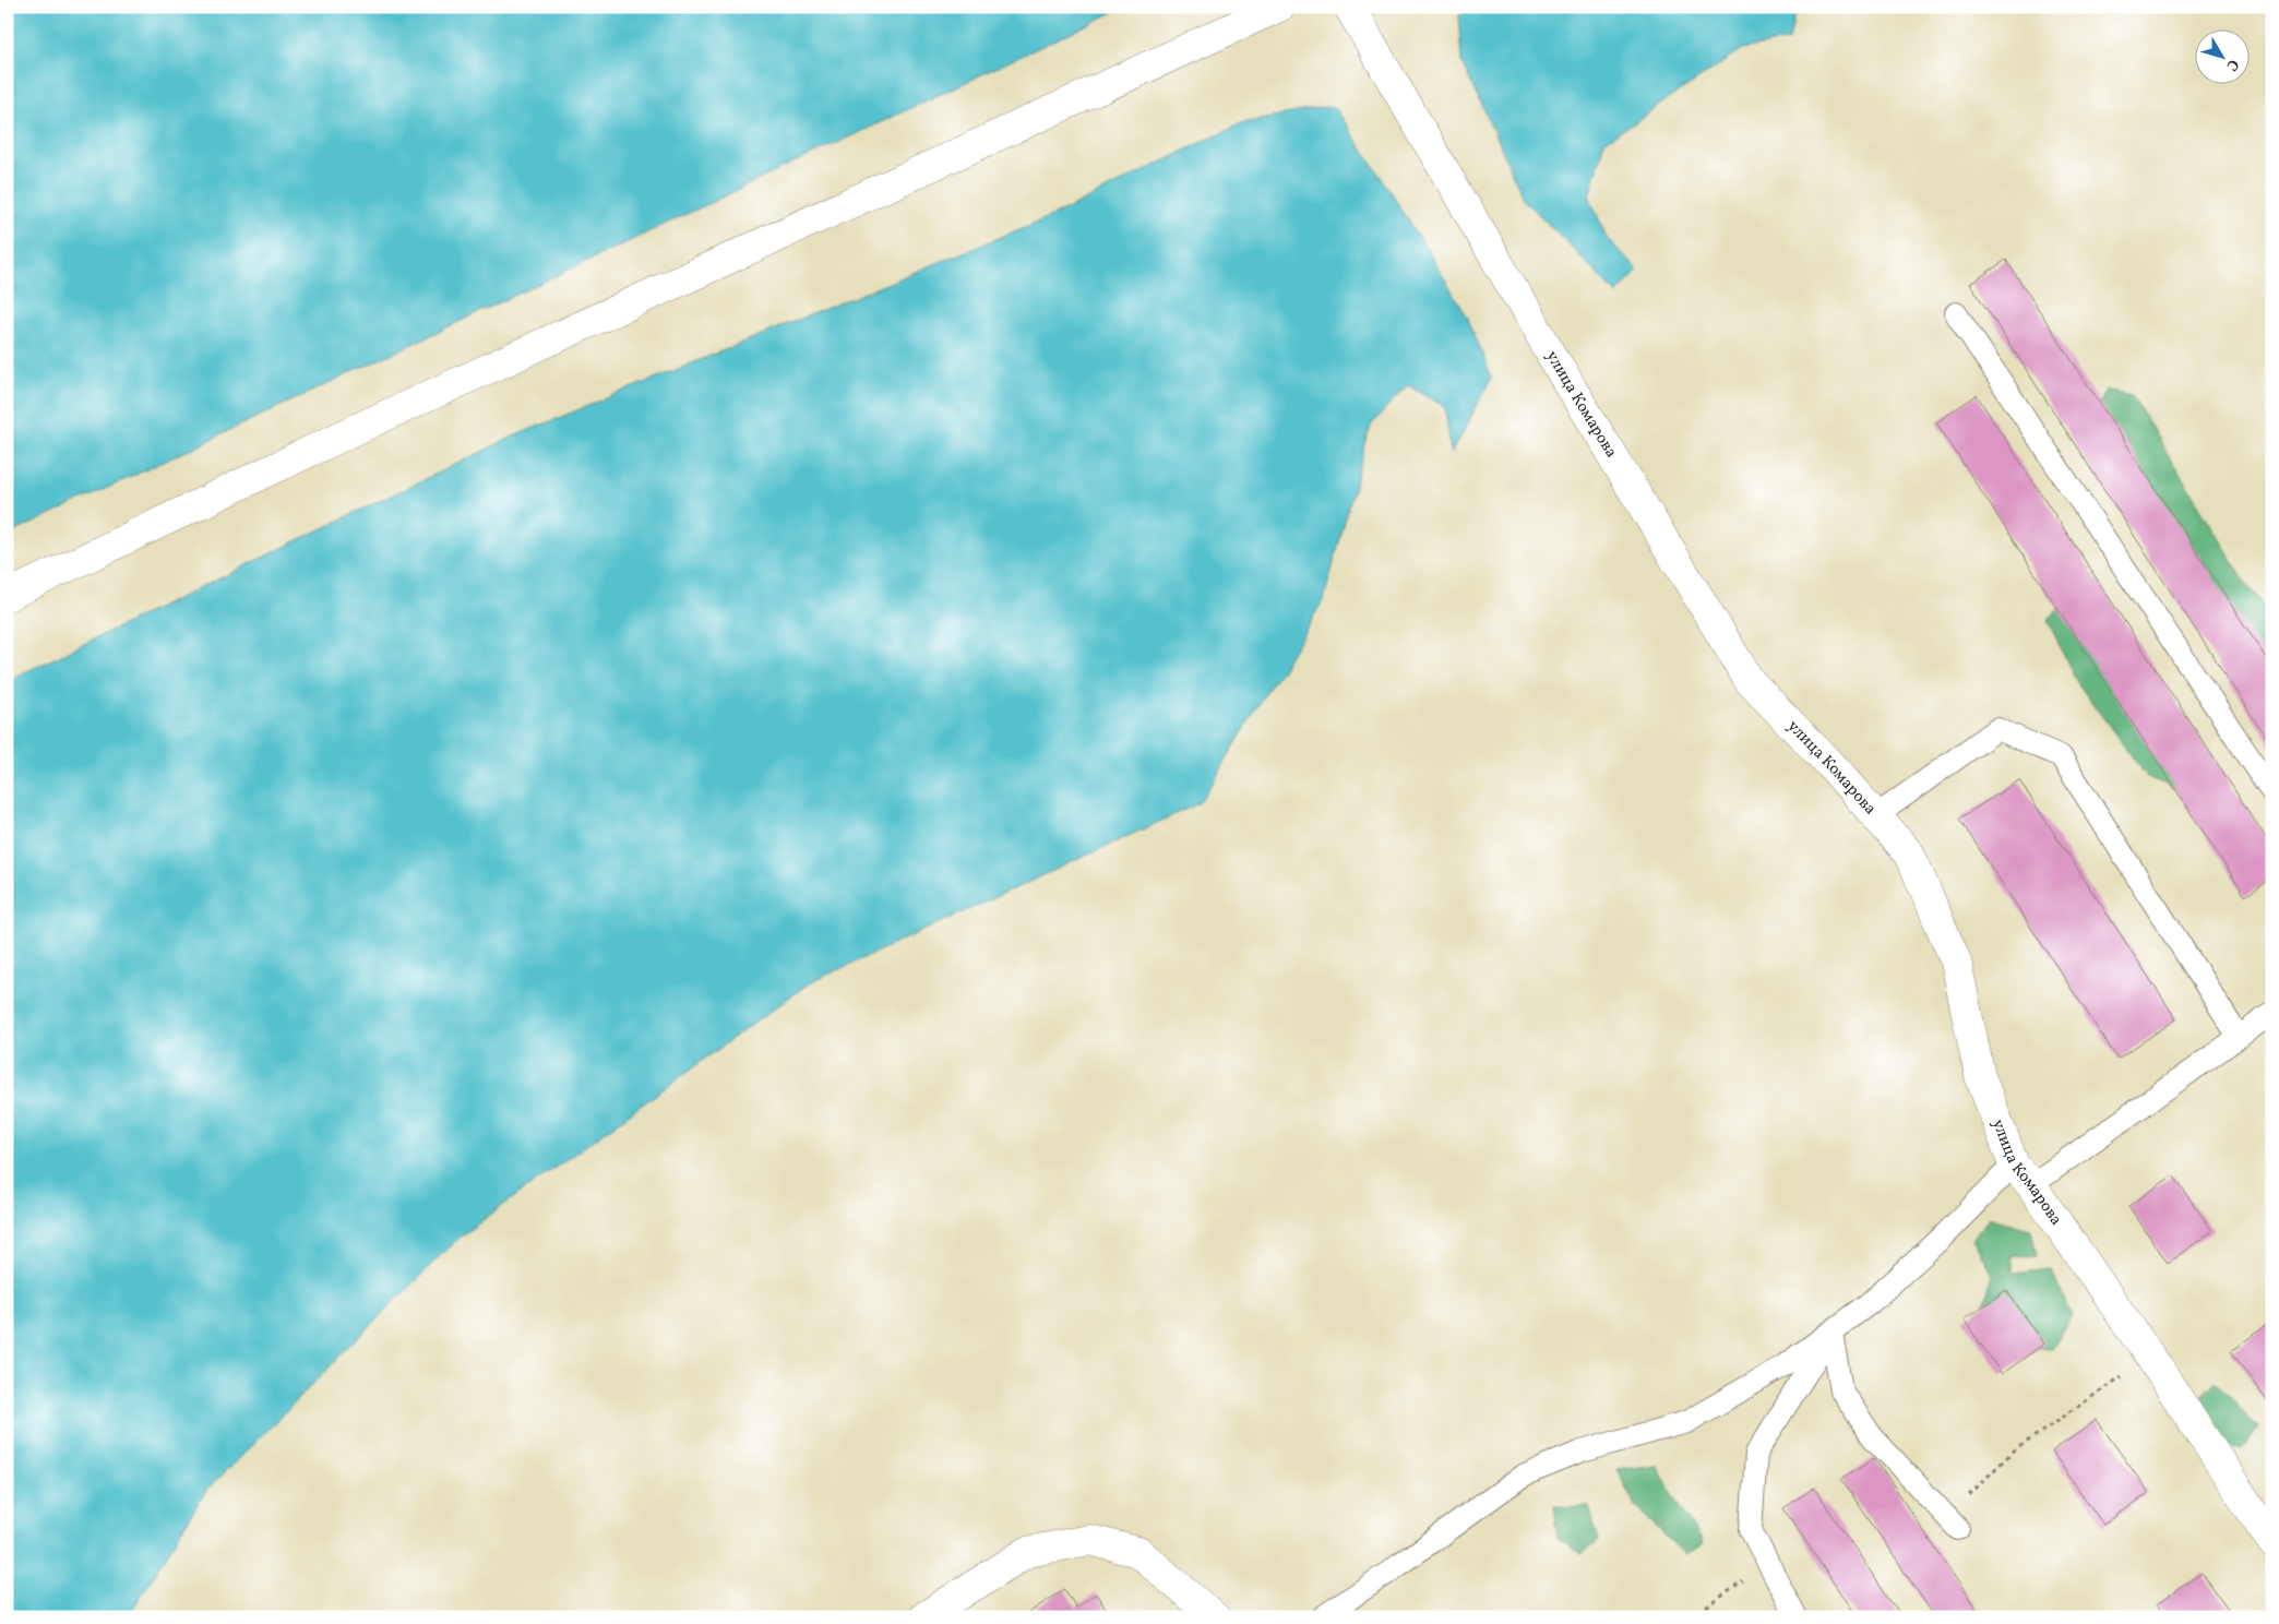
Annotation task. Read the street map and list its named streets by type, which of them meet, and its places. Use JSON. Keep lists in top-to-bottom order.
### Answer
{
  "streets": {
    "street": ["улица Комарова"]
  },
  "north": "bottom right"
}
